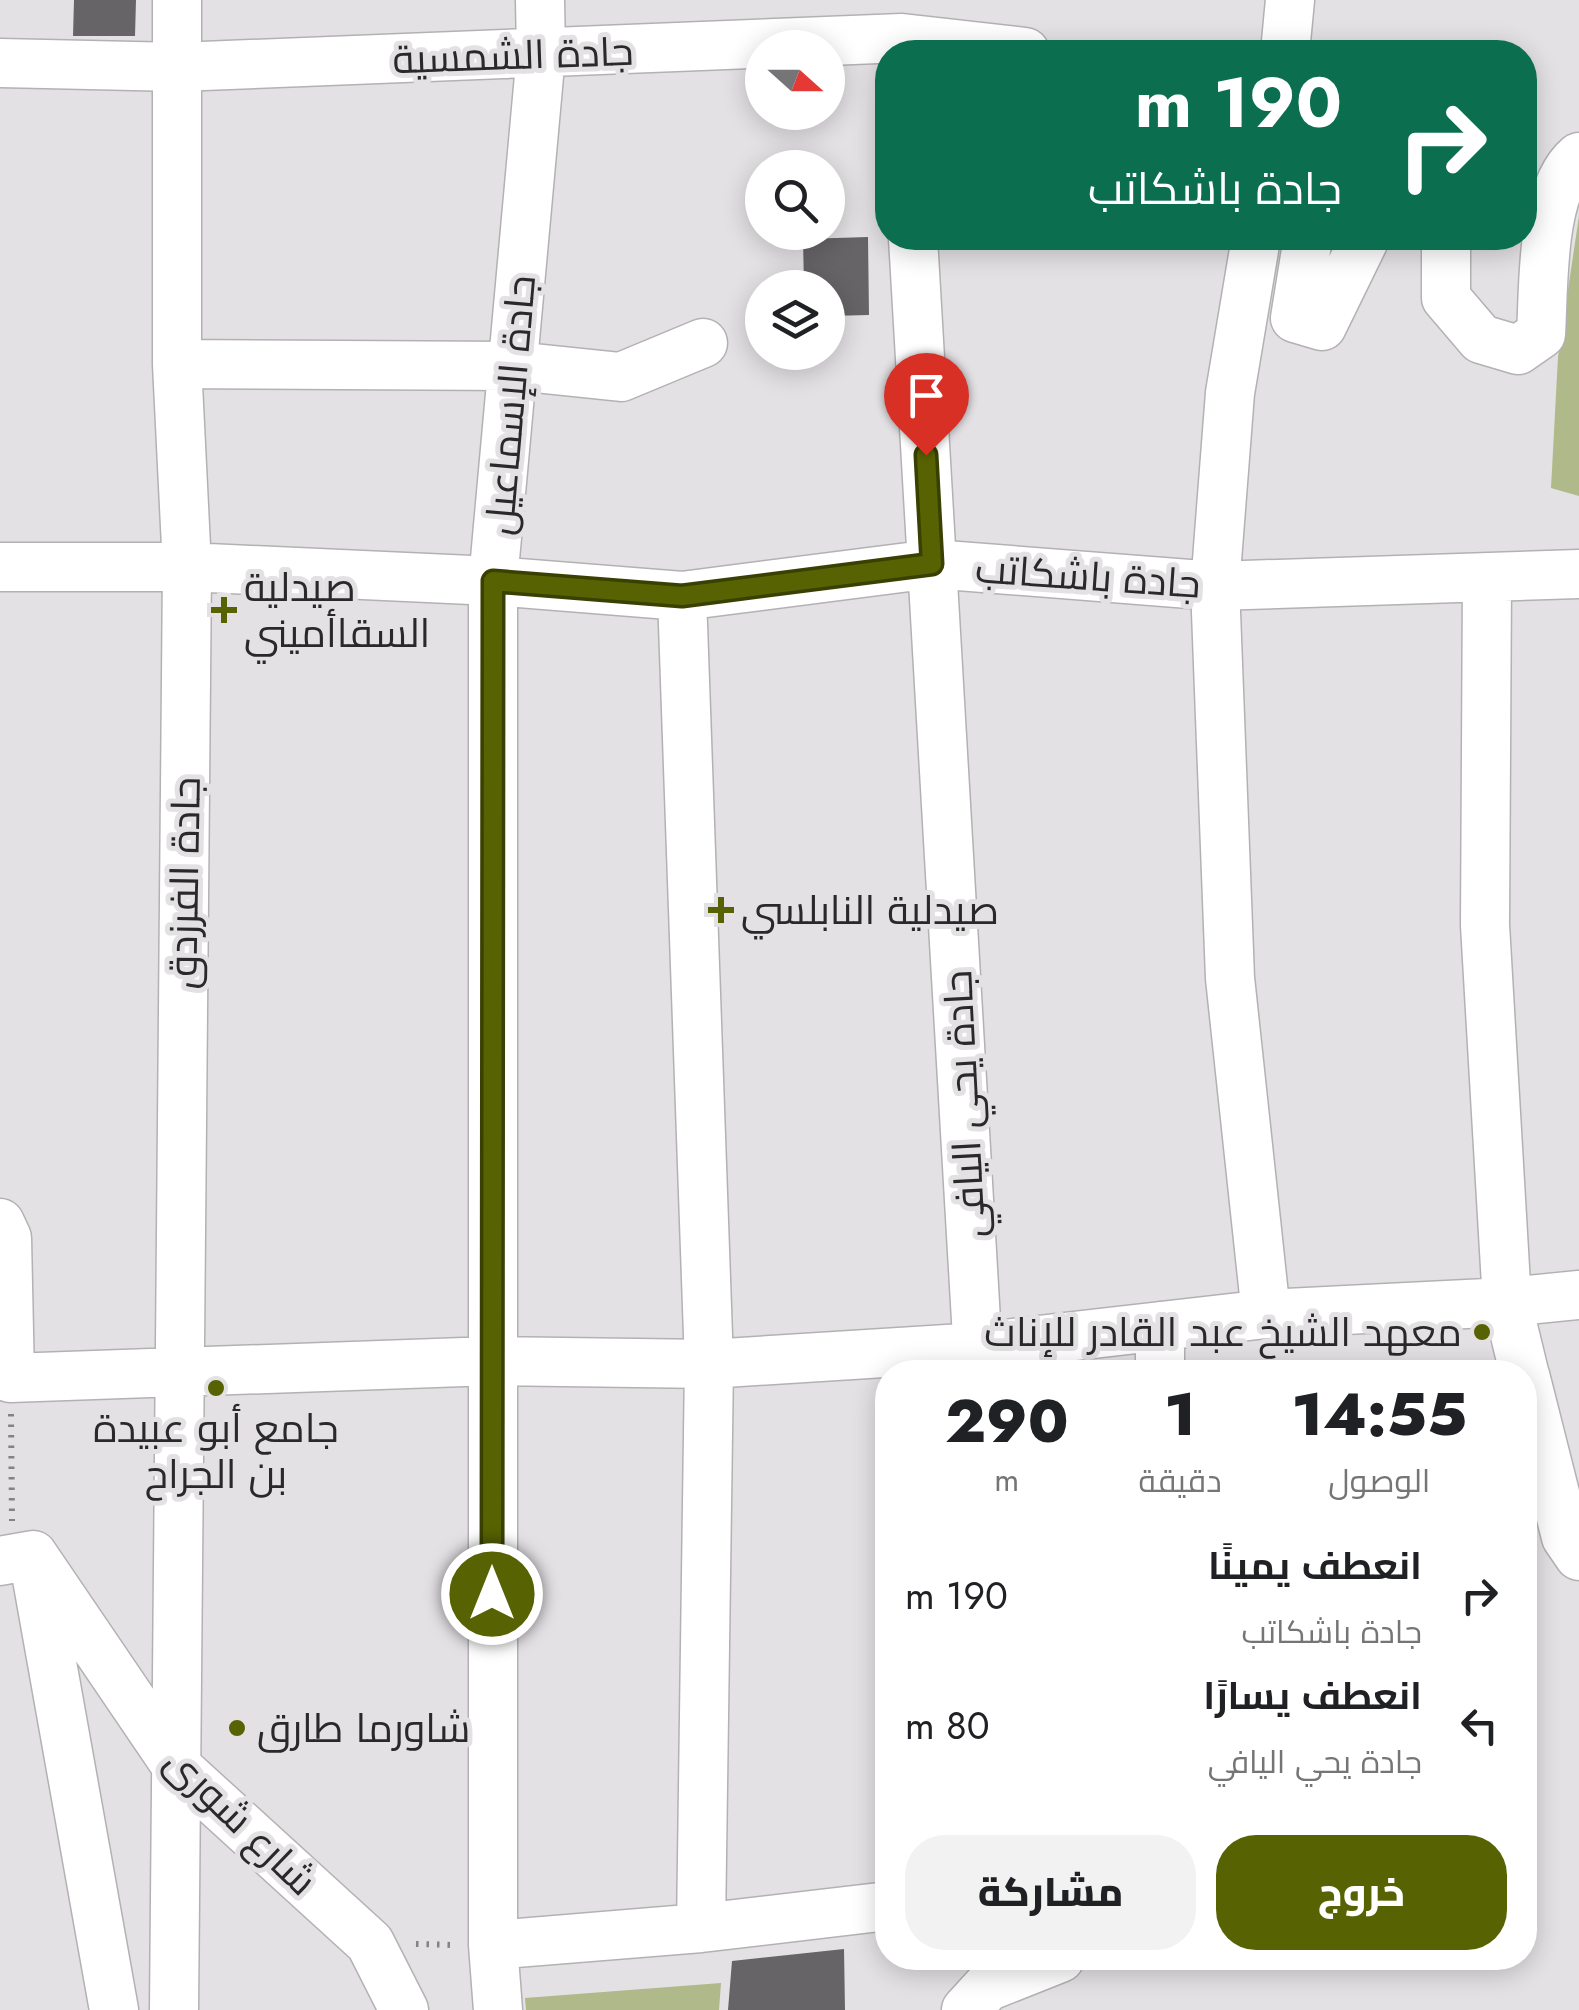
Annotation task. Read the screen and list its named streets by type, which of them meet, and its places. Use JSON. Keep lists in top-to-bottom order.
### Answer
{
  "streets": {
    "street": [
      "جادة الشمسية",
      "جادة الإسماعيل",
      "جادة باشكاتب",
      "جادة الفرزدق",
      "جادة يحي اليافي",
      "شارع شورى"
    ]
  },
  "crossings": [
    ["جادة الشمسية", "جادة الإسماعيل"],
    ["جادة الشمسية", "جادة الفرزدق"],
    ["جادة الإسماعيل", "جادة باشكاتب"],
    ["جادة باشكاتب", "جادة الفرزدق"],
    ["جادة باشكاتب", "جادة يحي اليافي"],
    ["جادة الفرزدق", "شارع شورى"]
  ],
  "places": {
    "health": ["صيدلية السقاأميني", "صيدلية النابلسي"],
    "other": ["معهد الشيخ عبد القادر للإناث", "جامع أبو عبيدة بن الجراح", "شاورما طارق"]
  },
  "north": "right",
  "page": {
    "turn": ["190 m", "جادة باشكاتب"],
    "eta": [
      "14:55",
      "الوصول",
      "1",
      "دقيقة",
      "290",
      "m"
    ],
    "list": [
      {
        "name": "انعطف يمينًا",
        "note": "جادة باشكاتب",
        "value": "190 m"
      },
      {
        "name": "انعطف يسارًا",
        "note": "جادة يحي اليافي",
        "value": "80 m"
      }
    ],
    "buttons": ["خروج", "مشاركة"]
  }
}
